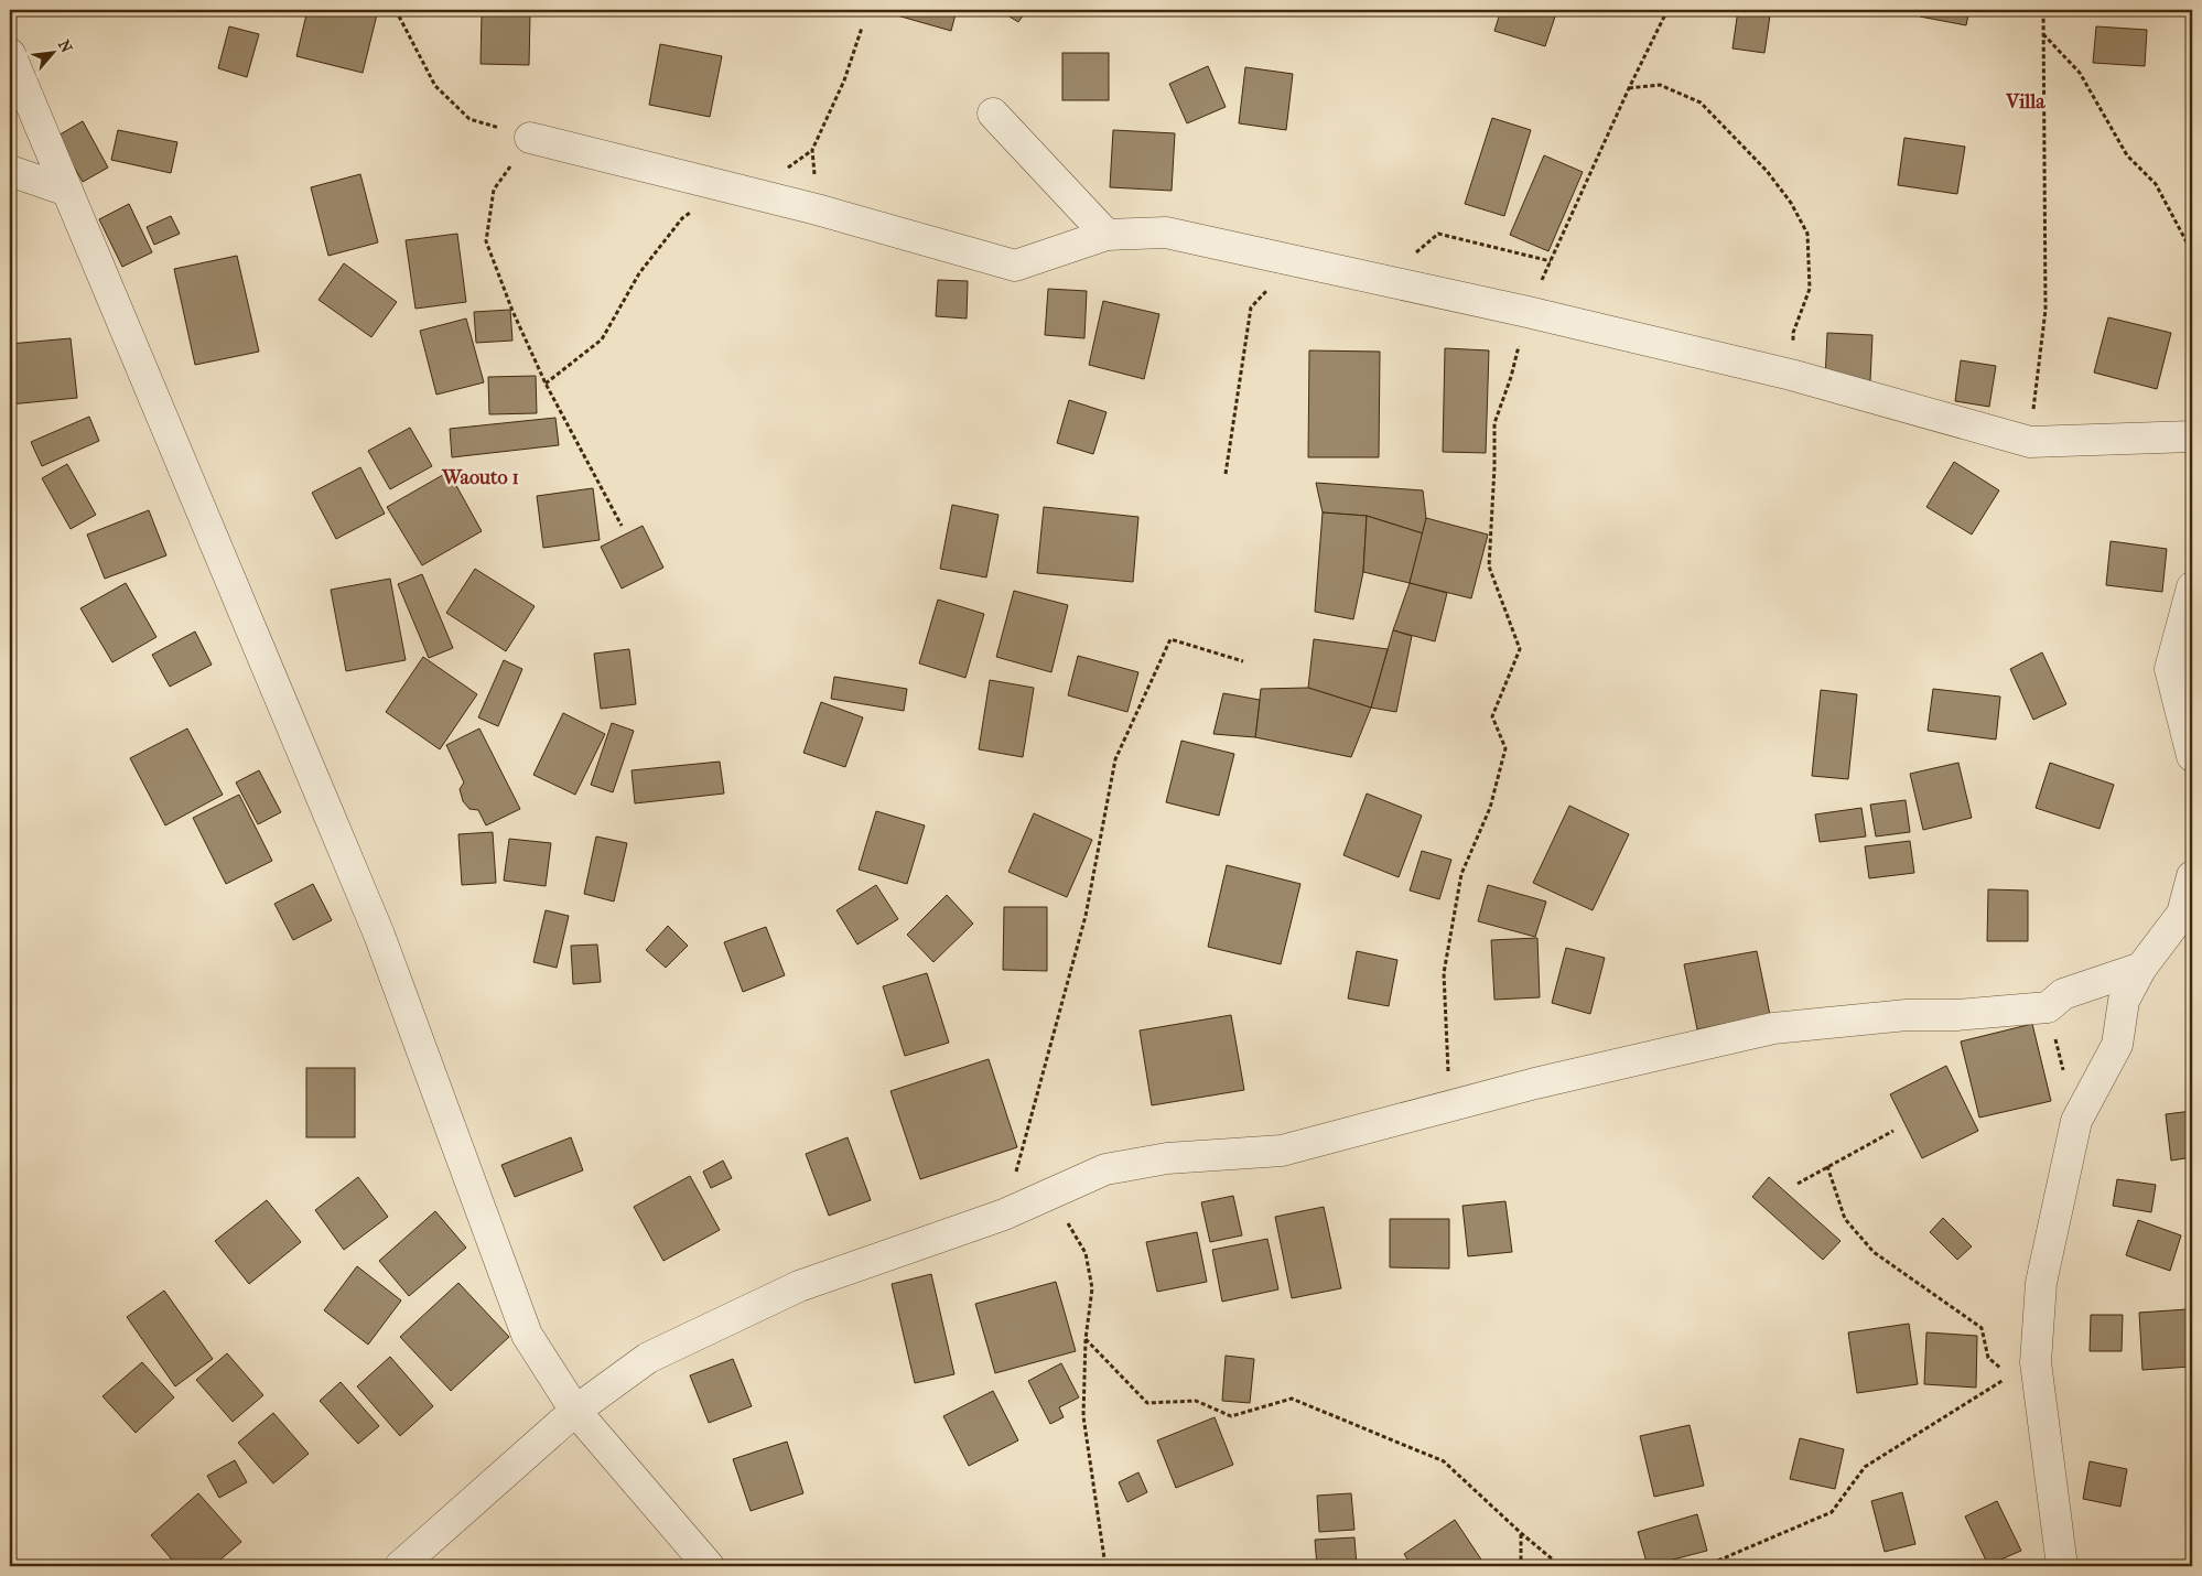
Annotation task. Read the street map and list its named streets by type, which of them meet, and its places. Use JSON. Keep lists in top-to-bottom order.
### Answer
{
  "districts": ["Villa", "Waouto 1"],
  "north": "top right"
}
